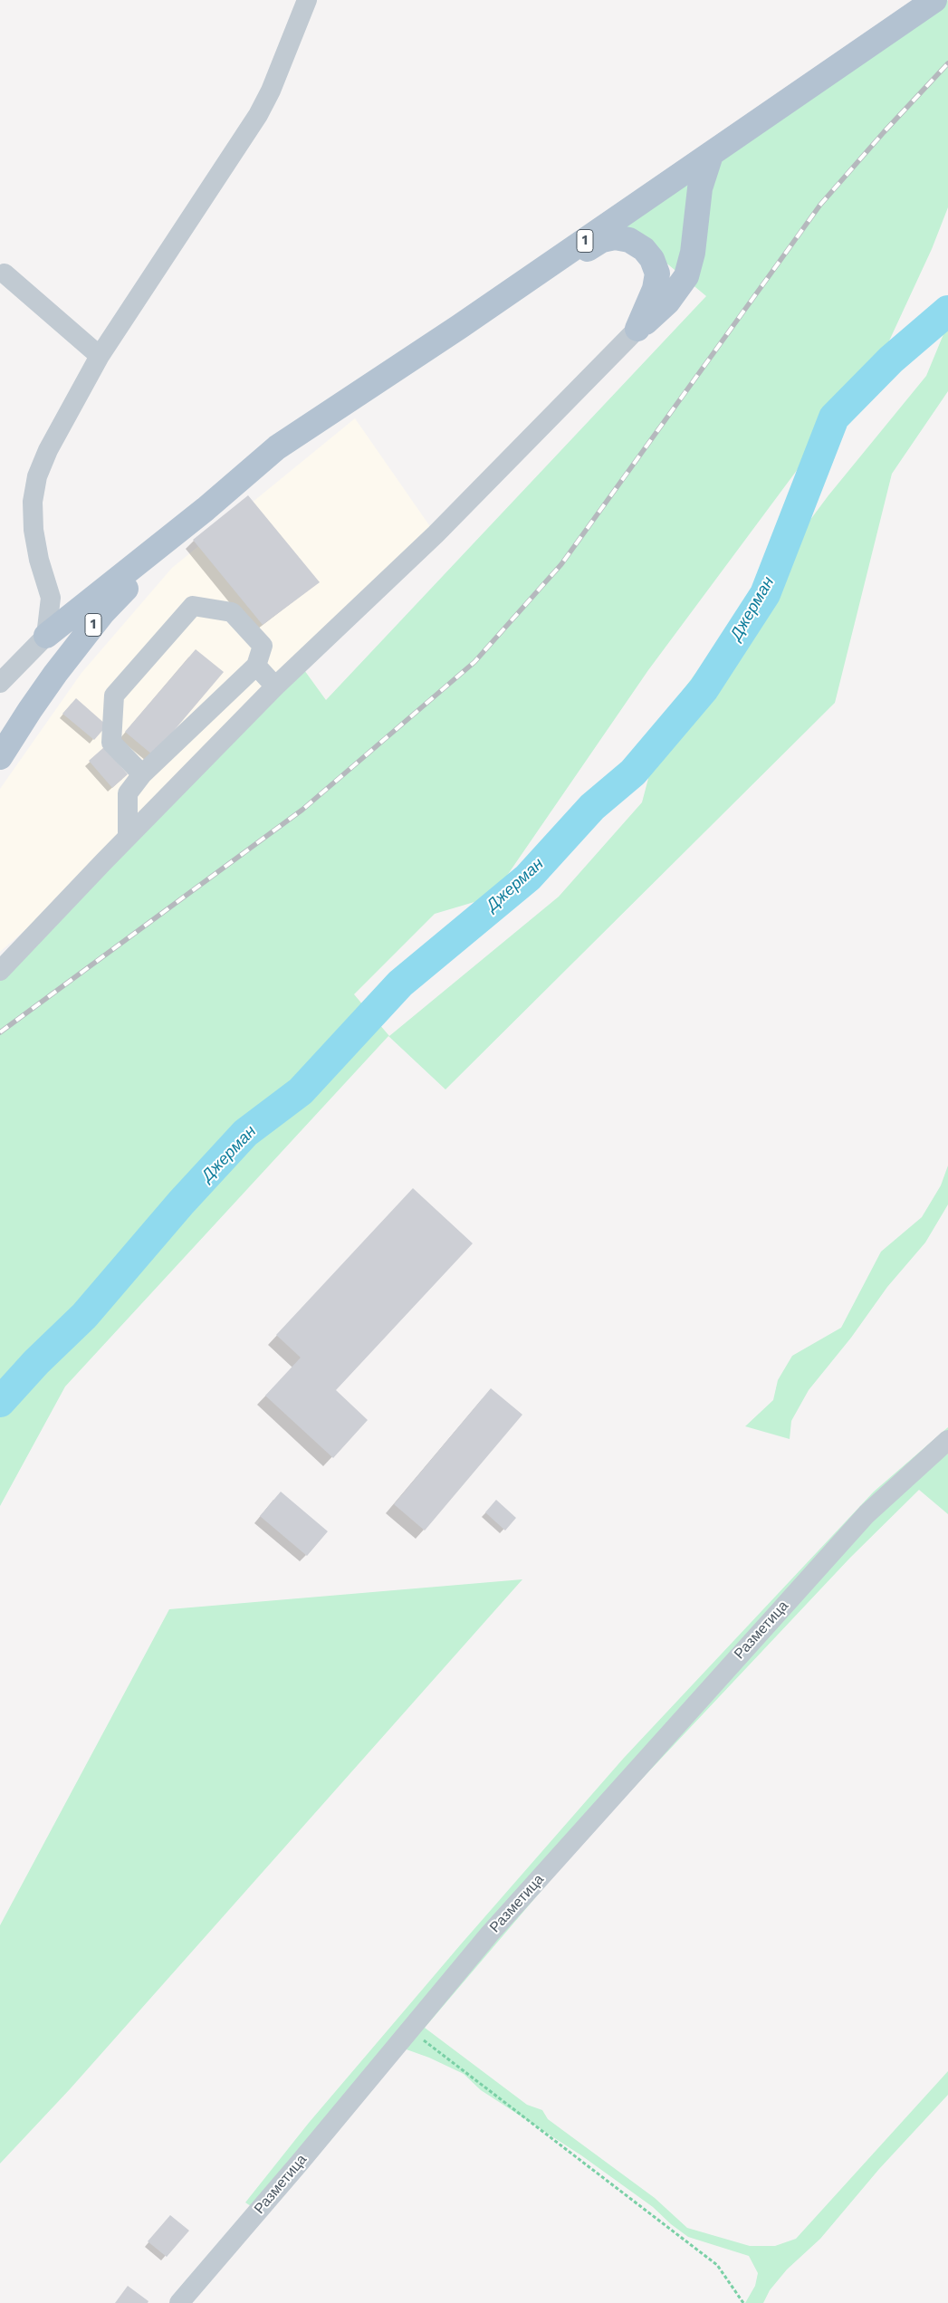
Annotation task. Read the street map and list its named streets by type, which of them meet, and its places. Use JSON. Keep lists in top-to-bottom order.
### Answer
{
  "streets": {
    "main road": ["1"],
    "street": ["Разметица"]
  },
  "water": ["Джерман"]
}
